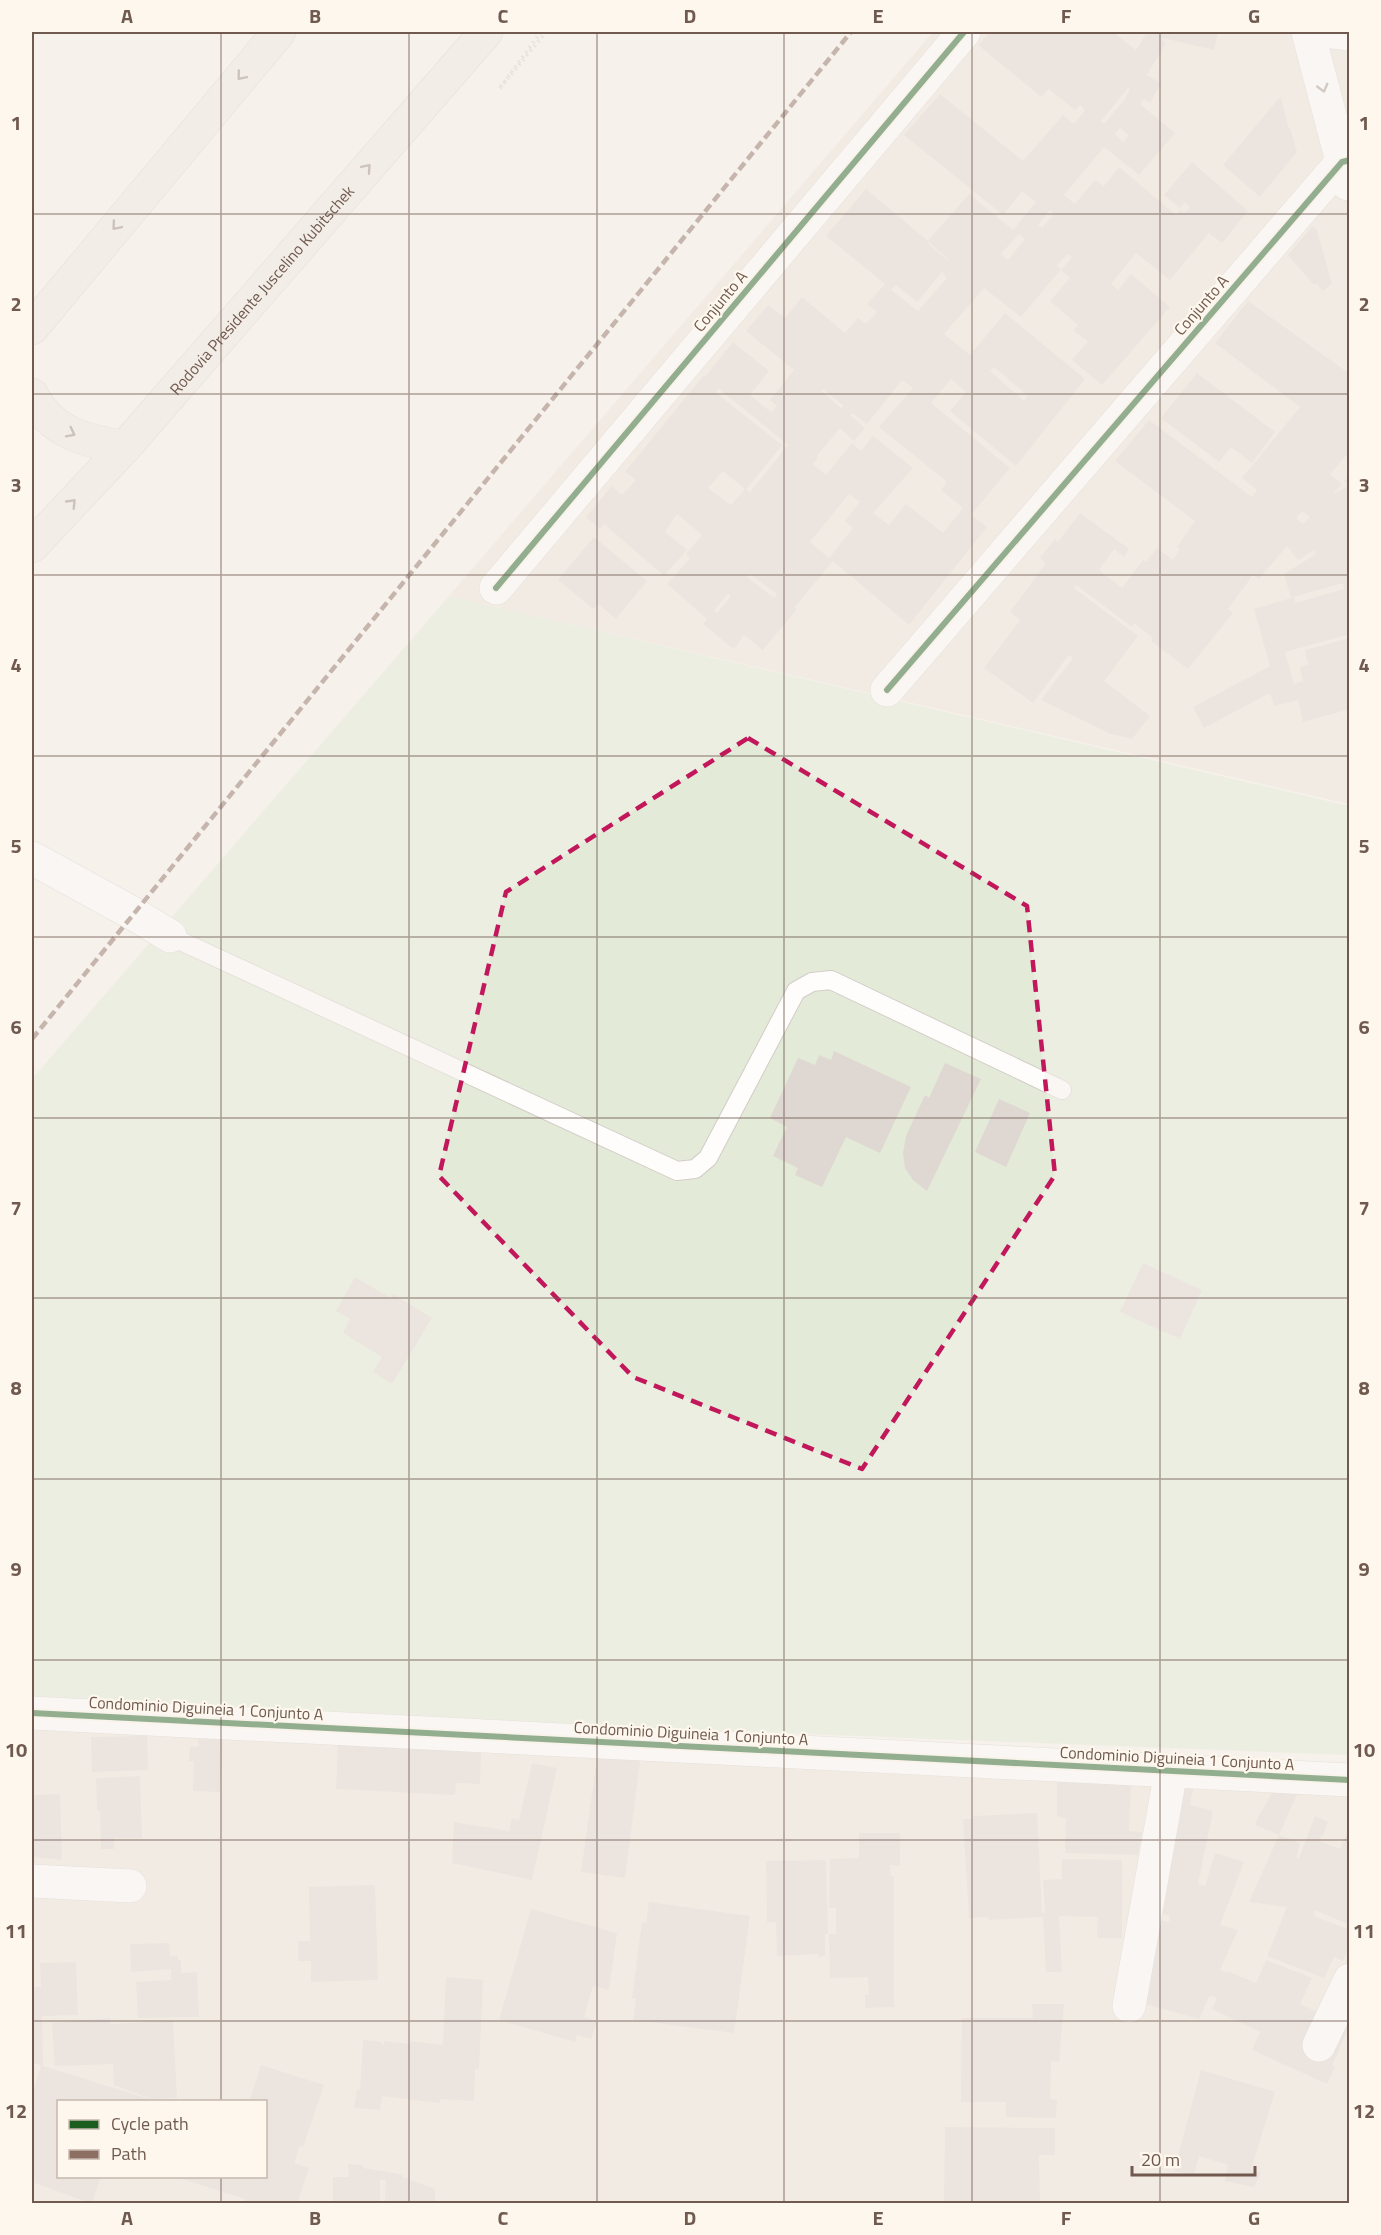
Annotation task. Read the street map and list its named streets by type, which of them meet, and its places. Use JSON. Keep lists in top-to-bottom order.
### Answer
{
  "streets": {
    "highway": ["Rodovia Presidente Juscelino Kubitschek"],
    "street": ["Conjunto A", "Condominio Diguineia 1 Conjunto A"]
  },
  "legend": ["Cycle path", "Path"],
  "scale_bar": "20 m",
  "grid": {
    "columns": [
      "A",
      "B",
      "C",
      "D",
      "E",
      "F",
      "G"
    ],
    "rows": [
      "1",
      "2",
      "3",
      "4",
      "5",
      "6",
      "7",
      "8",
      "9",
      "10",
      "11",
      "12"
    ]
  }
}
